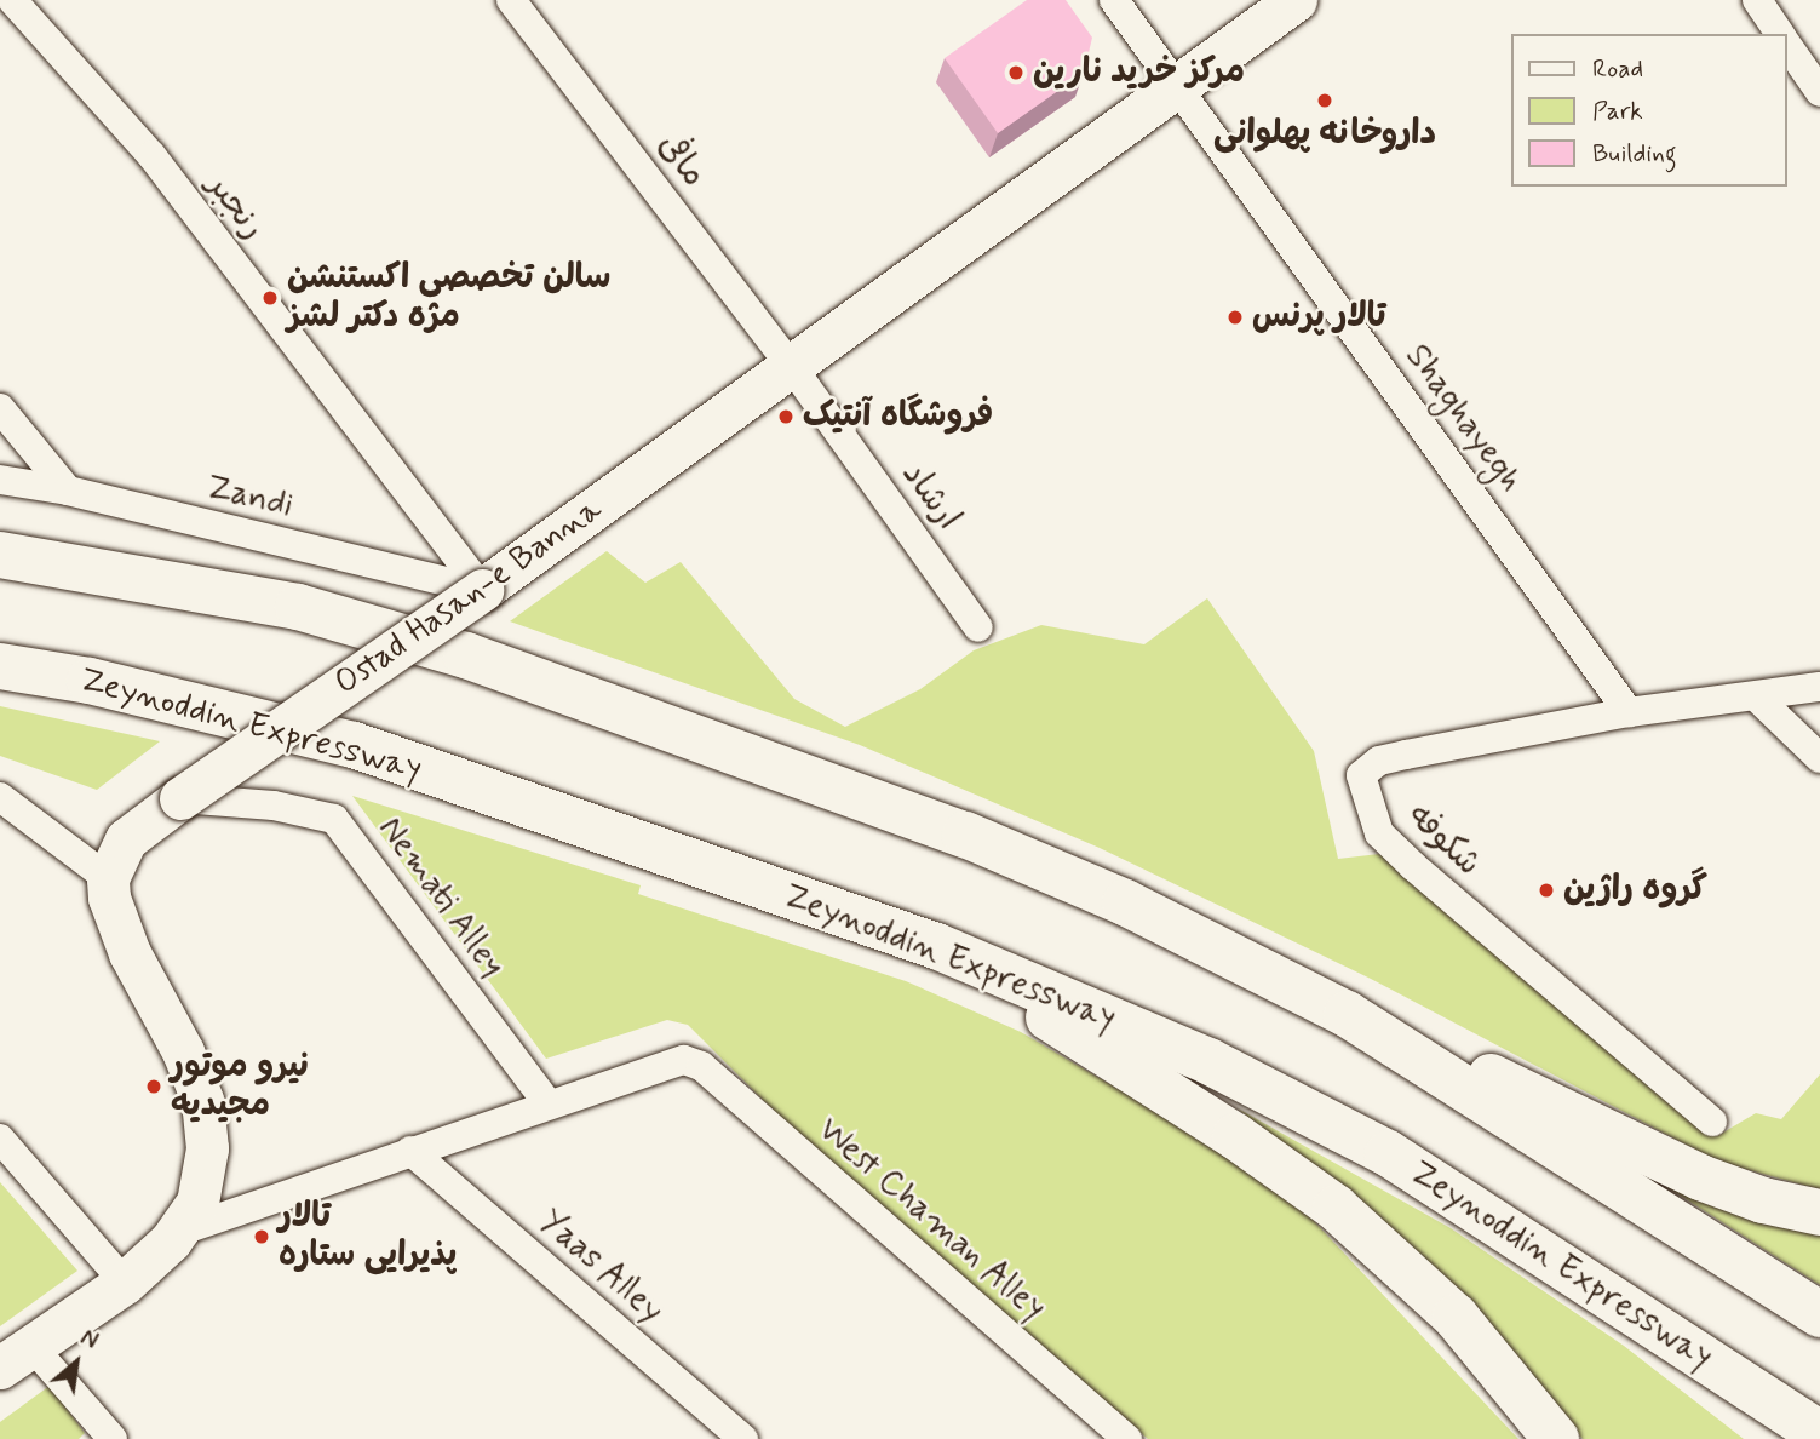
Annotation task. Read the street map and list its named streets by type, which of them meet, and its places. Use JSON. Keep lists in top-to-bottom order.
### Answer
{
  "streets": {
    "highway": ["Zeynoddin Expressway"],
    "main road": ["Ostad Hasan-e Banna"],
    "street": [
      "مافی",
      "رنجبر",
      "Shaghayegh",
      "ارشاد",
      "Zandi",
      "شکوفه",
      "Nemati Alley",
      "West Chaman Alley",
      "Yaas Alley"
    ]
  },
  "crossings": [
    ["مافی", "ارشاد"],
    ["مافی", "Ostad Hasan-e Banna"],
    ["رنجبر", "Zandi"],
    ["رنجبر", "Ostad Hasan-e Banna"],
    ["Shaghayegh", "Ostad Hasan-e Banna"],
    ["Shaghayegh", "شکوفه"],
    ["ارشاد", "Ostad Hasan-e Banna"],
    ["Zandi", "Ostad Hasan-e Banna"],
    ["Ostad Hasan-e Banna", "Nemati Alley"],
    ["Nemati Alley", "West Chaman Alley"]
  ],
  "places": [
    "مرکز خرید نارین",
    "داروخانه پهلوانی",
    "سالن تخصصی اکستنشن مژه دکتر لشز",
    "تالار پرنس",
    "فروشگاه آنتیک",
    "گروه راژین",
    "نیرو موتور مجیدیه",
    "تالار پذیرایی ستاره"
  ],
  "legend": ["Road", "Park", "Building"],
  "north": "top right"
}
